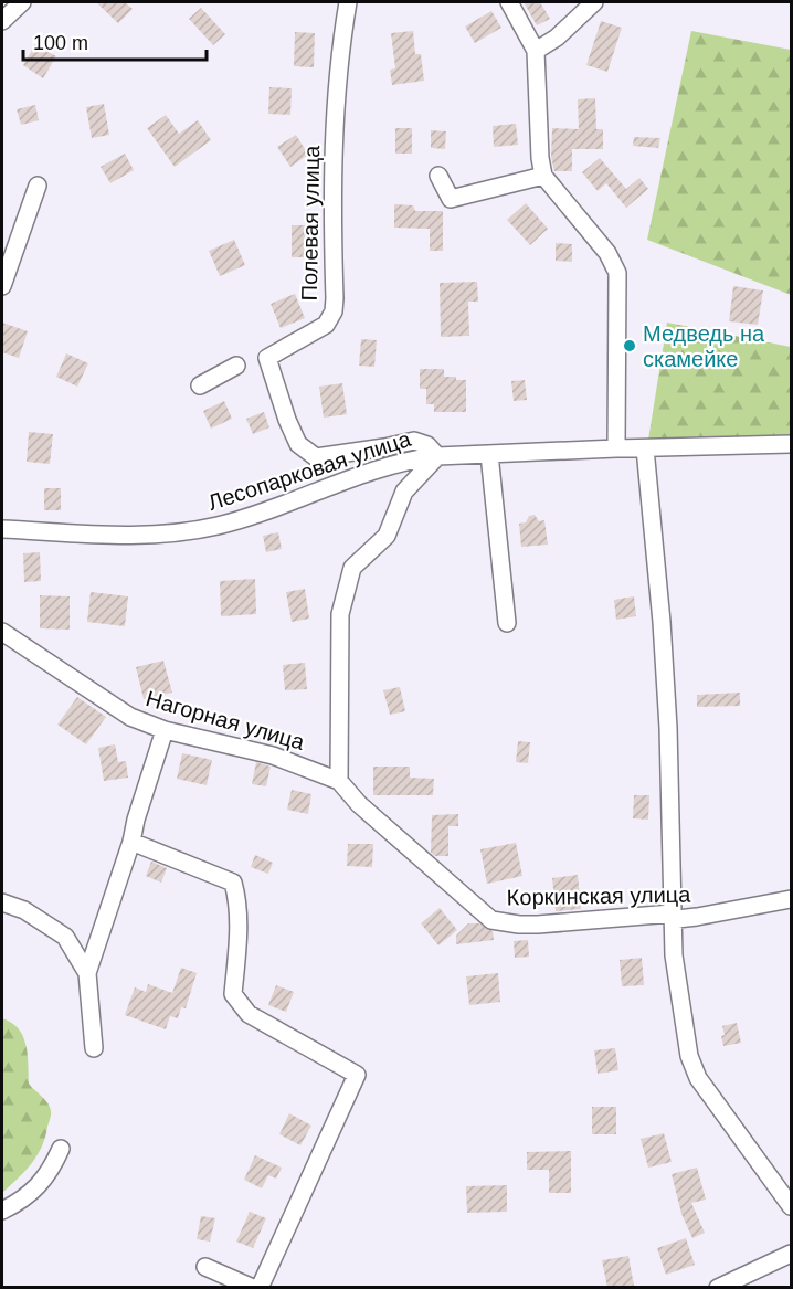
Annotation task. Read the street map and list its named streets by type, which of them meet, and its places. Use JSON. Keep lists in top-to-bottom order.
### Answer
{
  "streets": {
    "street": [
      "Полевая улица",
      "Лесопарковая улица",
      "Нагорная улица",
      "Коркинская улица"
    ]
  },
  "crossings": [
    ["Полевая улица", "Лесопарковая улица"],
    ["Нагорная улица", "Коркинская улица"]
  ],
  "places": ["Медведь на скамейке"],
  "scale_bar": "100 m"
}
